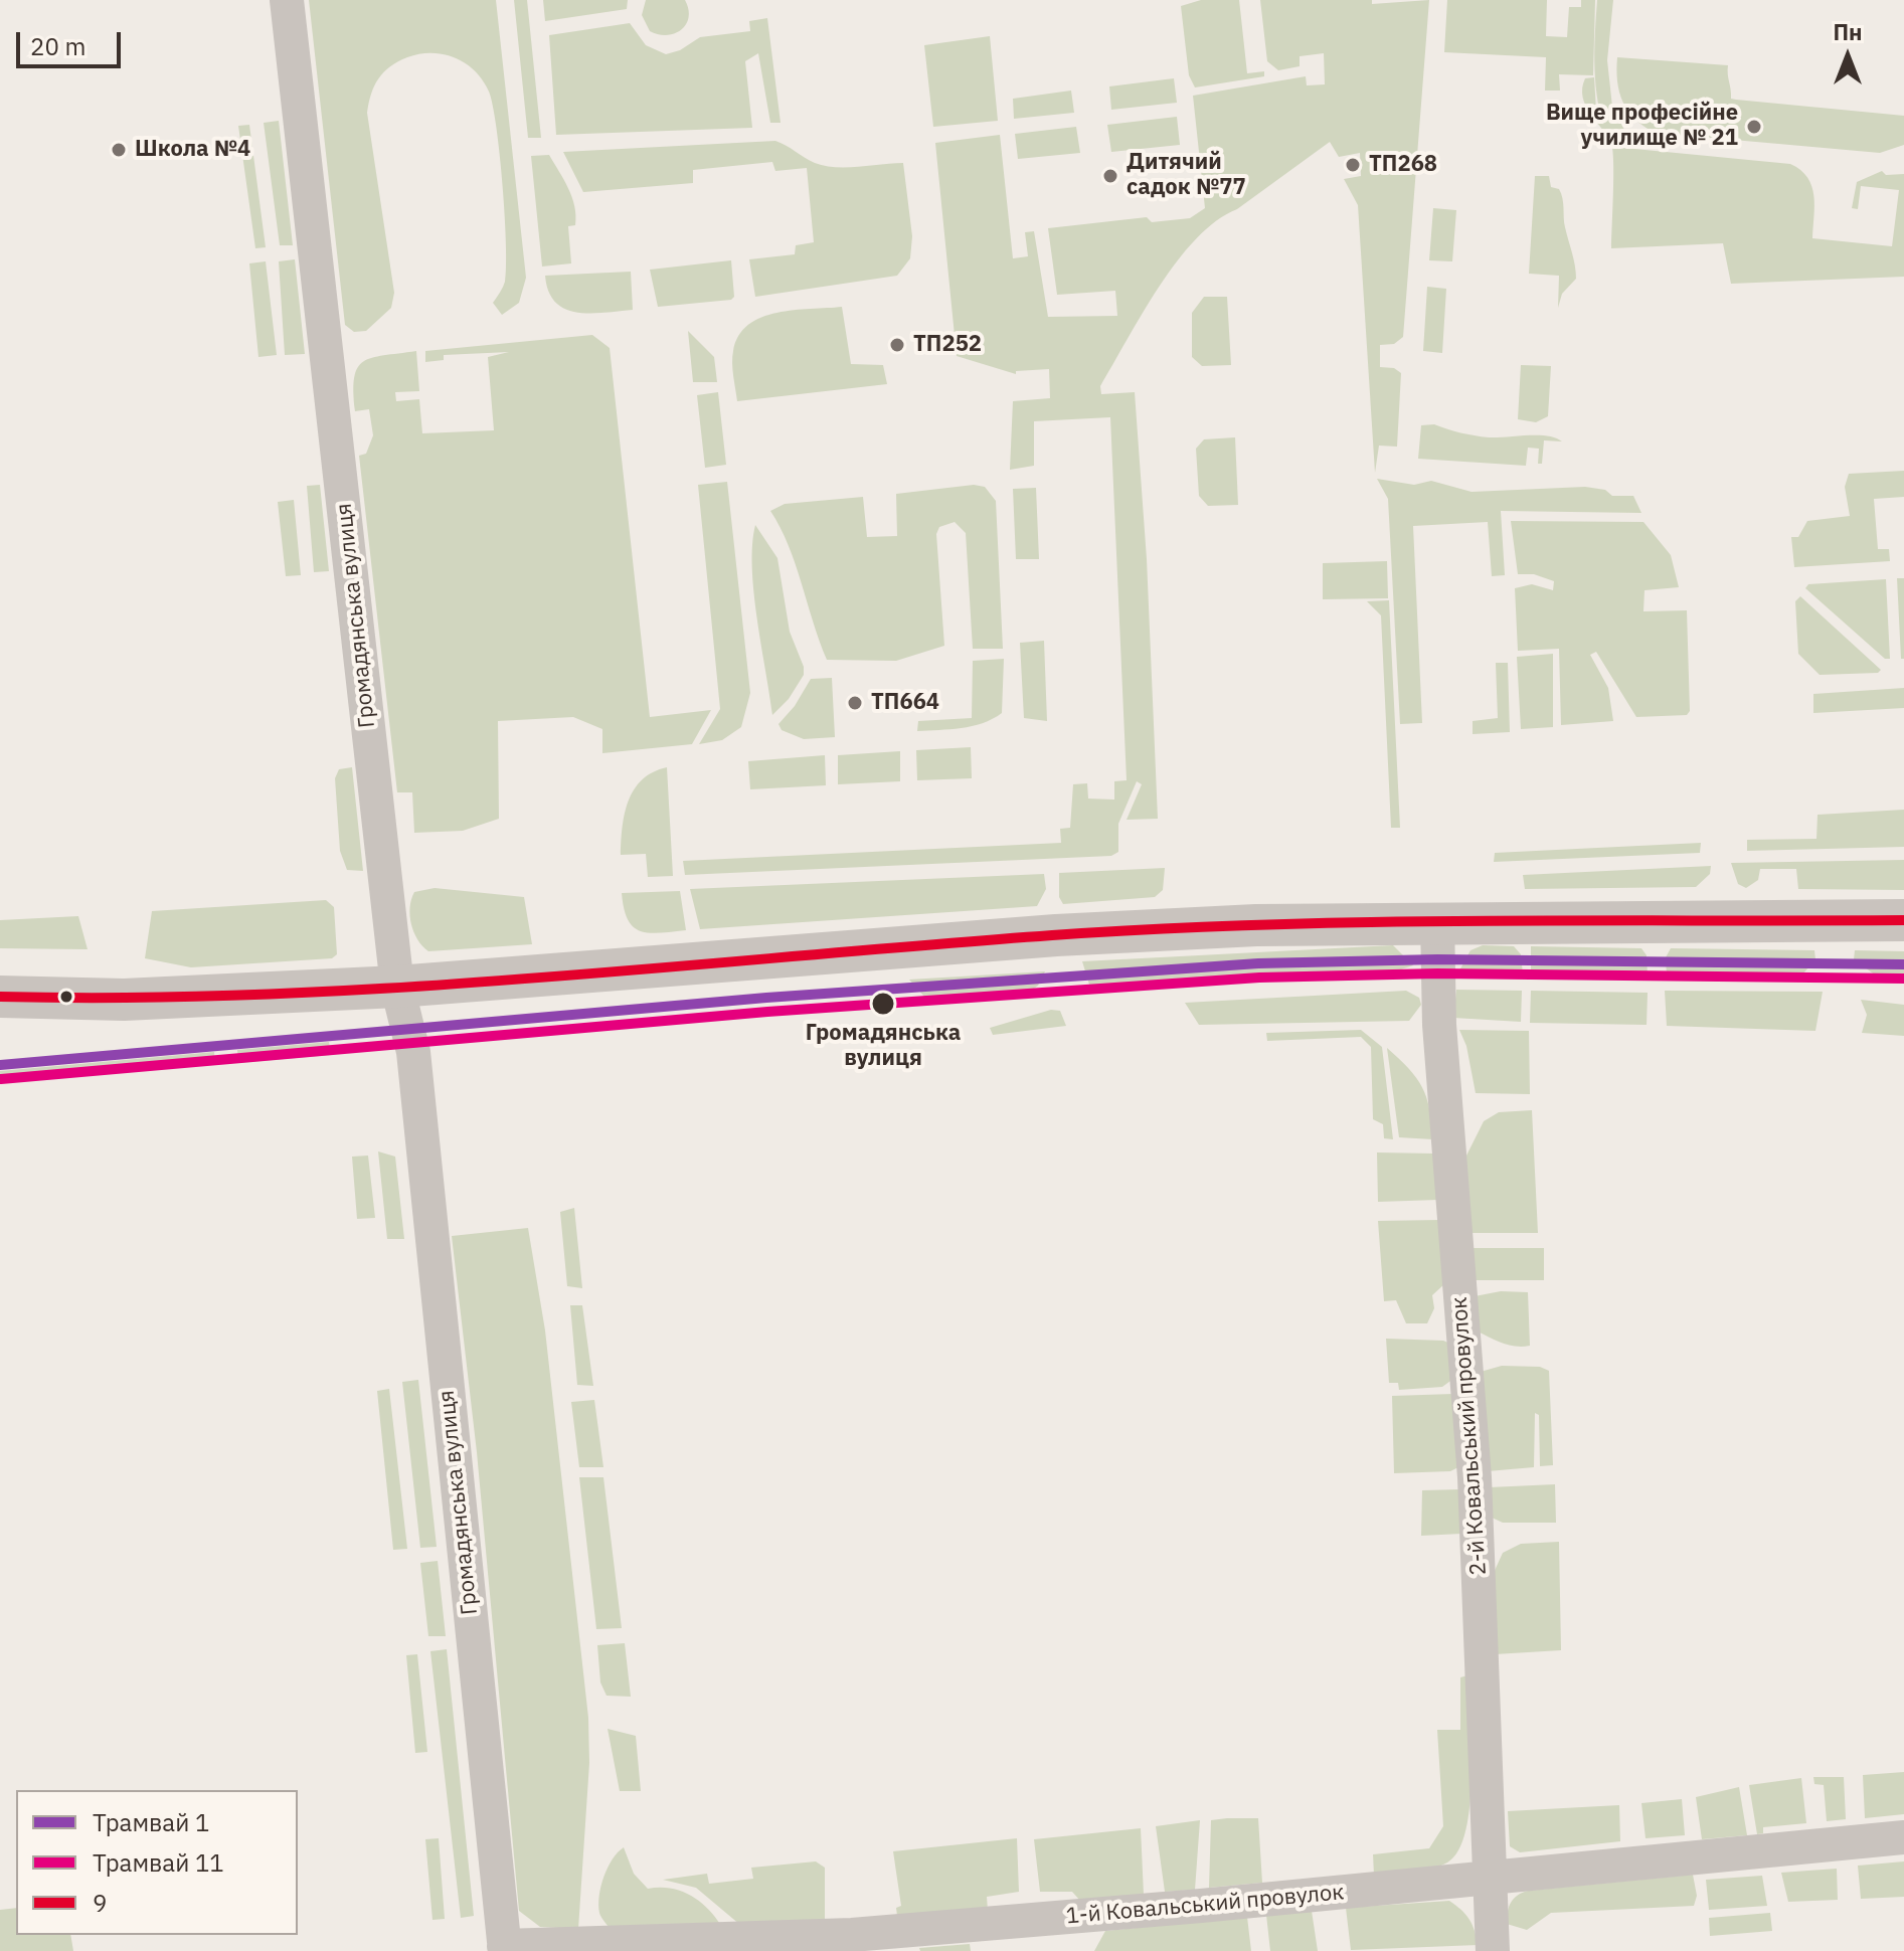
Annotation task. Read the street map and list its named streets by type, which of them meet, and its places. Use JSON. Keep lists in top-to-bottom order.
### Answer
{
  "streets": {
    "street": ["Громадянська вулиця", "2-й Ковальський провулок", "1-й Ковальський провулок"]
  },
  "crossings": [
    ["Громадянська вулиця", "1-й Ковальський провулок"],
    ["2-й Ковальський провулок", "1-й Ковальський провулок"]
  ],
  "places": [
    "Вище професійне училище № 21",
    "Школа №4",
    "ТП268",
    "Дитячий садок №77",
    "ТП252",
    "ТП664",
    "Громадянська вулиця"
  ],
  "lines": ["transit line 9", "tram line 1", "tram line 11"],
  "legend": ["Трамвай 1", "Трамвай 11", "9"],
  "scale_bar": "20 m",
  "north": "top"
}
